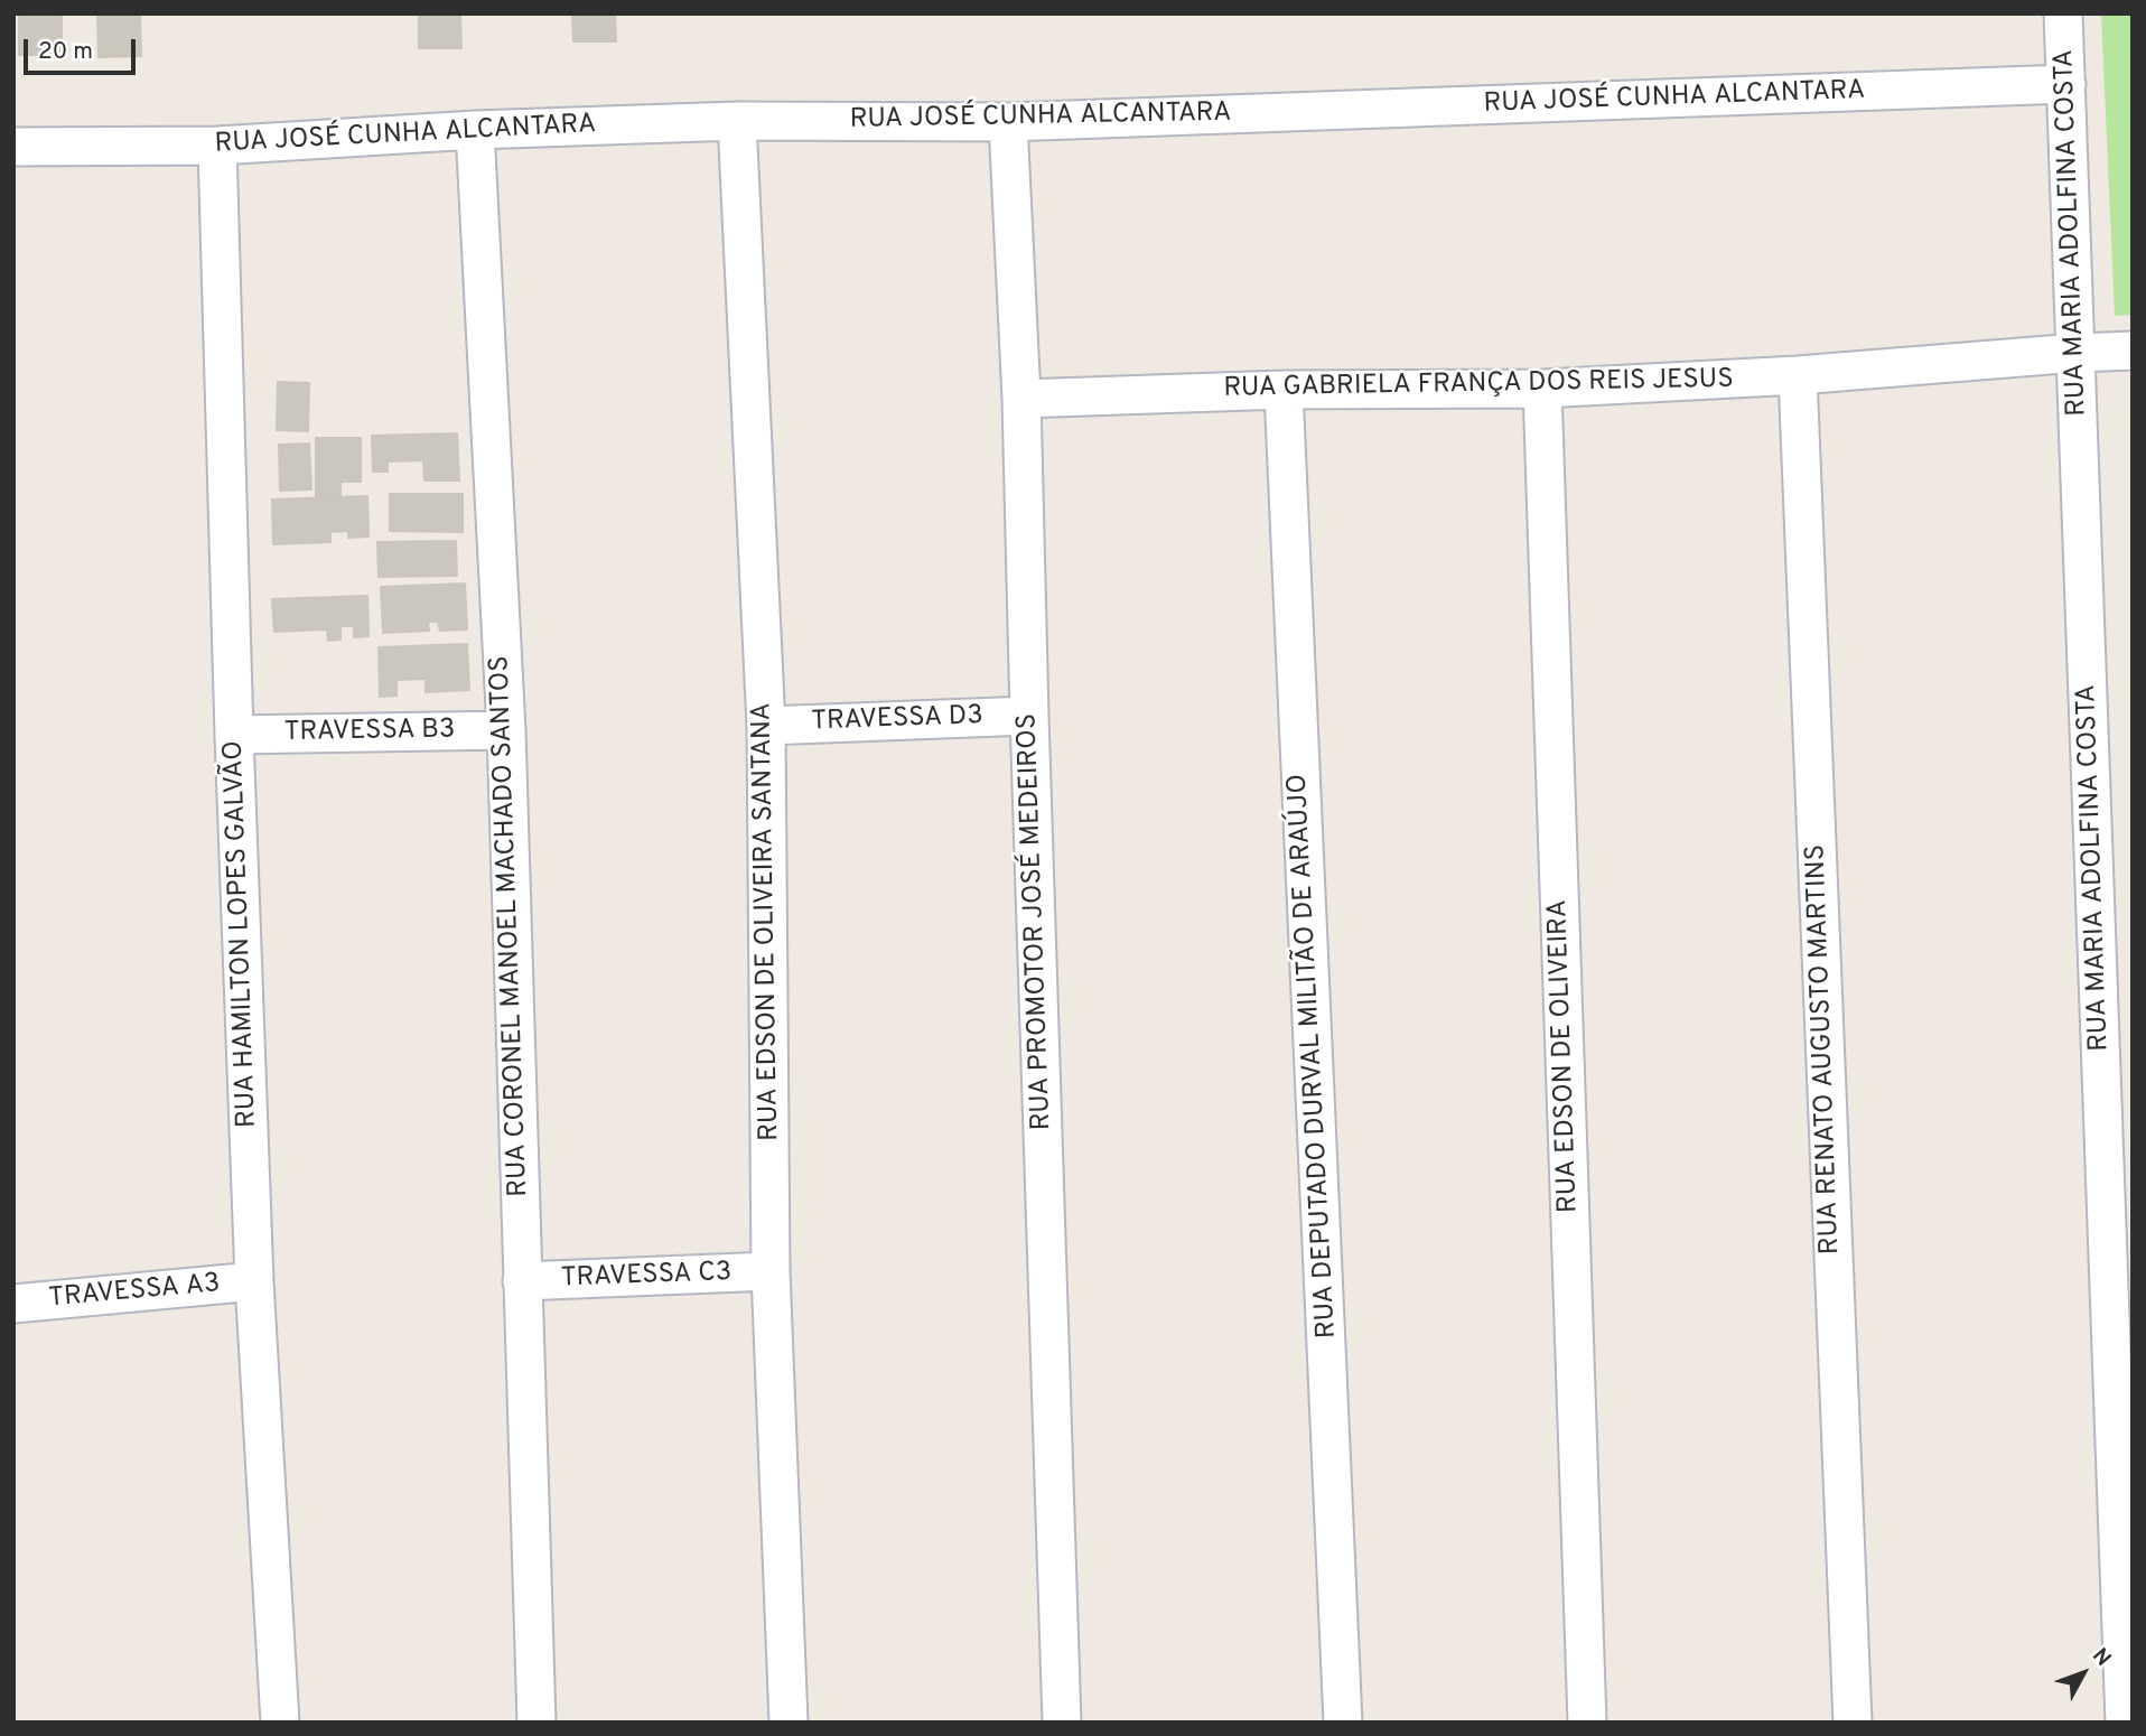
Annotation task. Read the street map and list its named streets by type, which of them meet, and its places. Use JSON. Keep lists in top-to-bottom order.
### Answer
{
  "streets": {
    "street": [
      "RUA JOSÉ CUNHA ALCANTARA",
      "RUA MARIA ADOLFINA COSTA",
      "RUA GABRIELA FRANÇA DOS REIS JESUS",
      "TRAVESSA D3",
      "TRAVESSA B3",
      "RUA EDSON DE OLIVEIRA SANTANA",
      "RUA PROMOTOR JOSÉ MEDEIROS",
      "RUA CORONEL MANOEL MACHADO SANTOS",
      "RUA HAMILTON LOPES GALVÃO",
      "RUA RENATO AUGUSTO MARTINS",
      "RUA DEPUTADO DURVAL MILITÃO DE ARAÚJO",
      "RUA EDSON DE OLIVEIRA",
      "TRAVESSA C3",
      "TRAVESSA A3"
    ]
  },
  "crossings": [
    ["RUA JOSÉ CUNHA ALCANTARA", "RUA MARIA ADOLFINA COSTA"],
    ["RUA JOSÉ CUNHA ALCANTARA", "RUA EDSON DE OLIVEIRA SANTANA"],
    ["RUA JOSÉ CUNHA ALCANTARA", "RUA PROMOTOR JOSÉ MEDEIROS"],
    ["RUA JOSÉ CUNHA ALCANTARA", "RUA CORONEL MANOEL MACHADO SANTOS"],
    ["RUA JOSÉ CUNHA ALCANTARA", "RUA HAMILTON LOPES GALVÃO"],
    ["RUA MARIA ADOLFINA COSTA", "RUA GABRIELA FRANÇA DOS REIS JESUS"],
    ["RUA GABRIELA FRANÇA DOS REIS JESUS", "RUA PROMOTOR JOSÉ MEDEIROS"],
    ["RUA GABRIELA FRANÇA DOS REIS JESUS", "RUA RENATO AUGUSTO MARTINS"],
    ["RUA GABRIELA FRANÇA DOS REIS JESUS", "RUA DEPUTADO DURVAL MILITÃO DE ARAÚJO"],
    ["RUA GABRIELA FRANÇA DOS REIS JESUS", "RUA EDSON DE OLIVEIRA"],
    ["TRAVESSA D3", "RUA EDSON DE OLIVEIRA SANTANA"],
    ["TRAVESSA D3", "RUA PROMOTOR JOSÉ MEDEIROS"],
    ["TRAVESSA B3", "RUA CORONEL MANOEL MACHADO SANTOS"],
    ["TRAVESSA B3", "RUA HAMILTON LOPES GALVÃO"],
    ["RUA EDSON DE OLIVEIRA SANTANA", "TRAVESSA C3"],
    ["RUA CORONEL MANOEL MACHADO SANTOS", "TRAVESSA C3"],
    ["RUA HAMILTON LOPES GALVÃO", "TRAVESSA A3"]
  ],
  "scale_bar": "20 m",
  "north": "top right"
}
